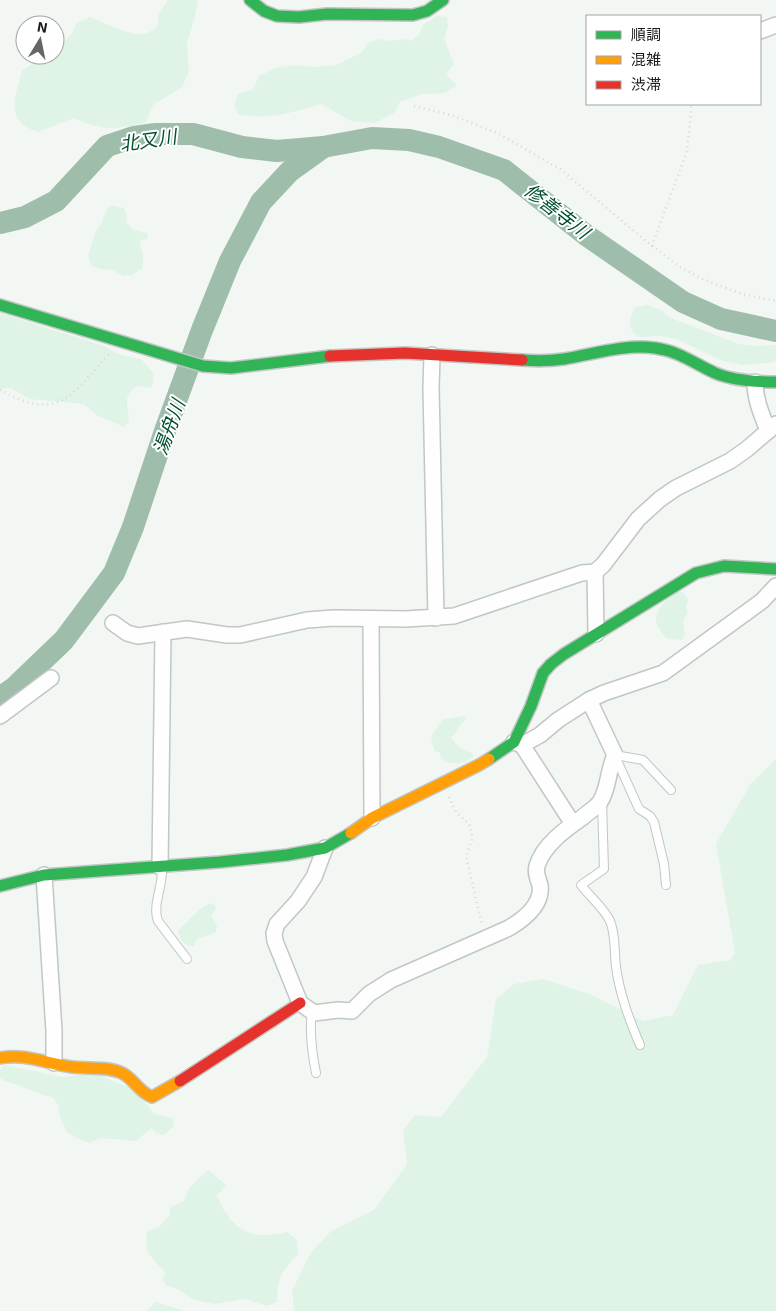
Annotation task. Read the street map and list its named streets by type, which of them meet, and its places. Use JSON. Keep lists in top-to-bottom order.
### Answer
{
  "water": ["北又川", "修善寺川", "湯舟川"],
  "legend": ["順調", "混雑", "渋滞"],
  "north": "top"
}
